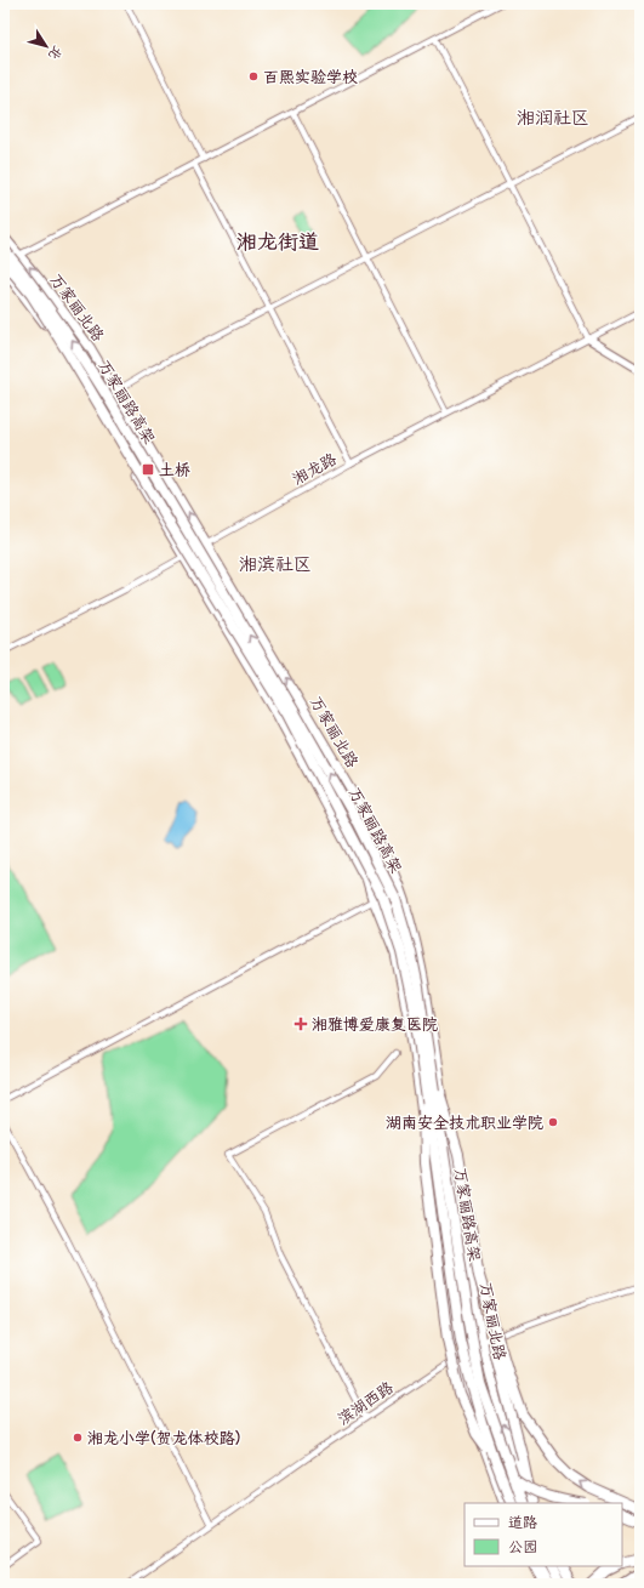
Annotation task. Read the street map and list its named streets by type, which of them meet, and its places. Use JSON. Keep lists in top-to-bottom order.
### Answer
{
  "streets": {
    "highway": ["万家丽路高架"],
    "main road": ["万家丽北路"],
    "street": ["湘龙路", "滨湖西路"]
  },
  "crossings": [
    ["万家丽北路", "湘龙路"],
    ["万家丽北路", "滨湖西路"]
  ],
  "districts": ["湘润社区", "湘龙街道", "湘滨社区"],
  "places": {
    "other": ["百熙实验学校", "湖南安全技术职业学院", "湘龙小学(贺龙体校路)"],
    "transit": ["土桥"],
    "health": ["湘雅博爱康复医院"]
  },
  "legend": ["道路", "公园"],
  "north": "bottom right"
}
